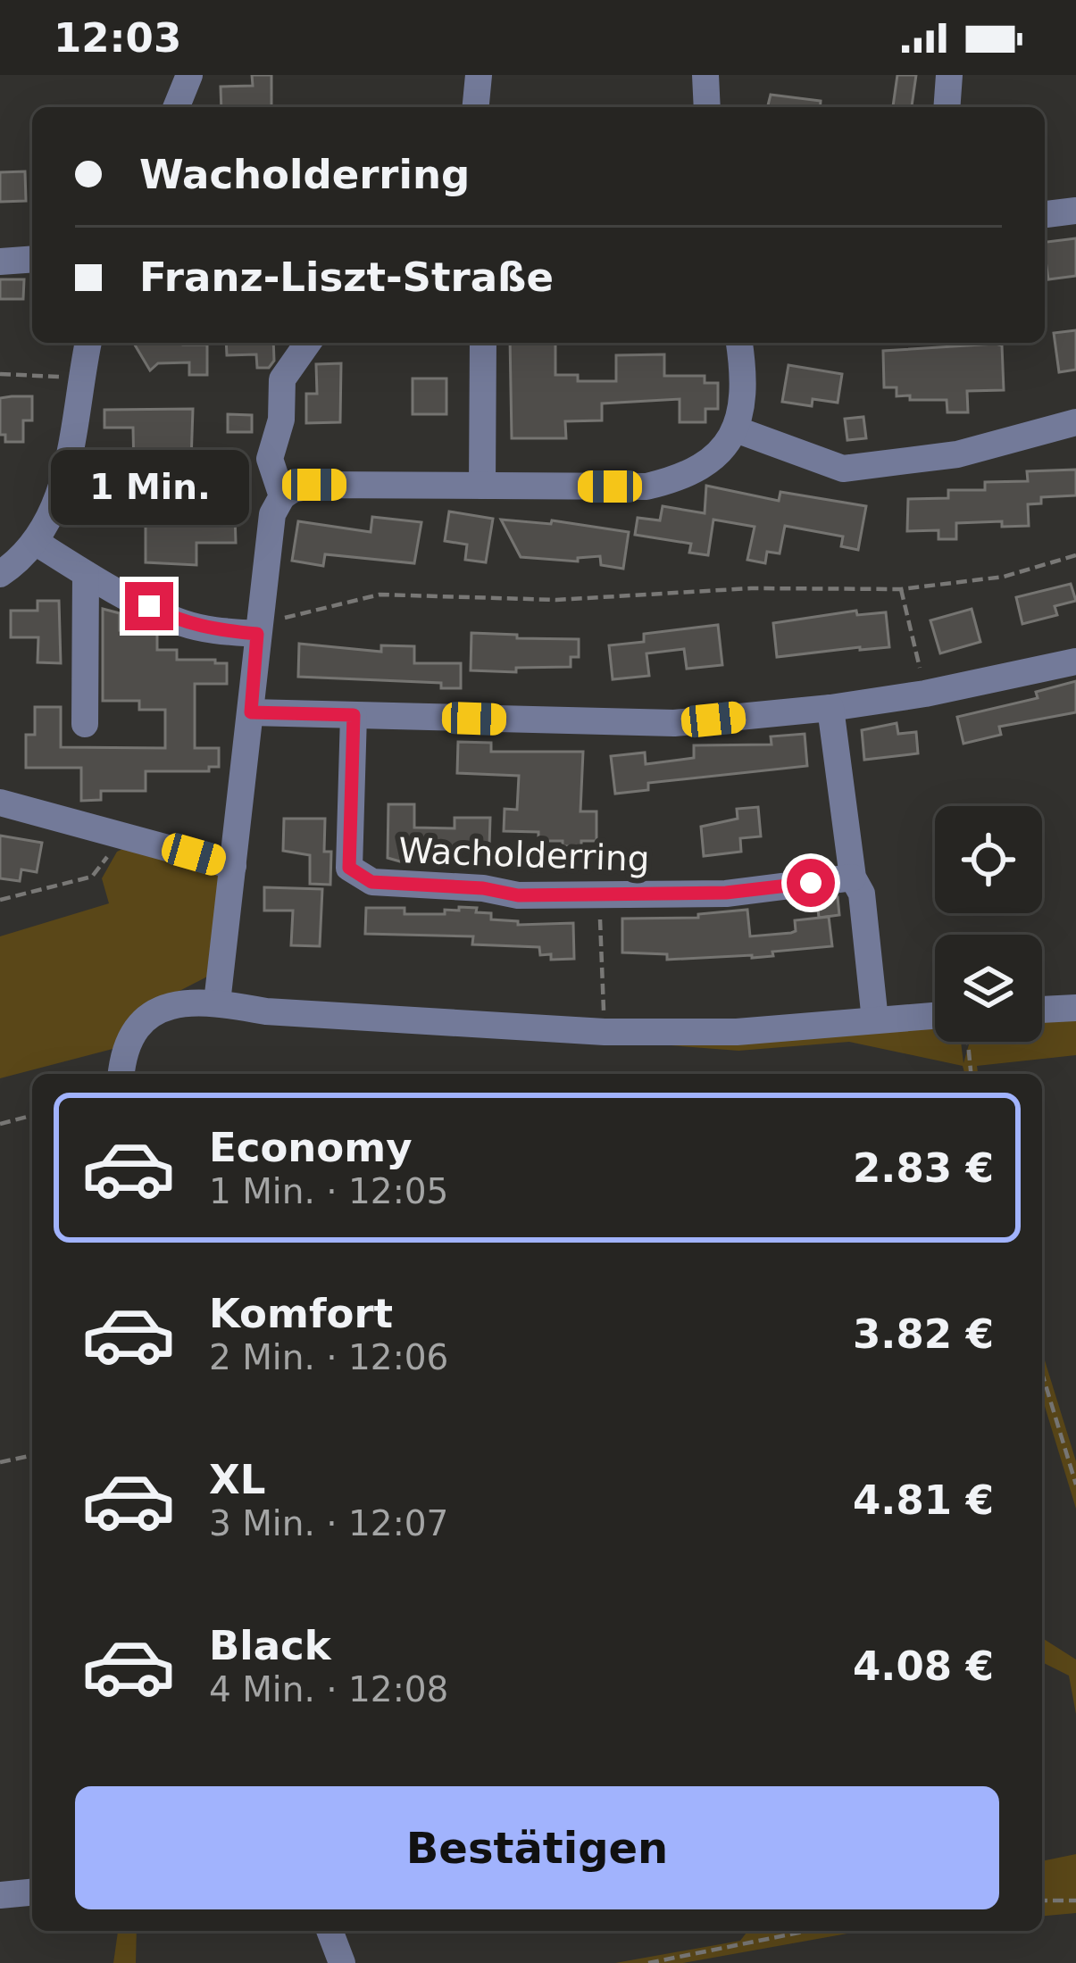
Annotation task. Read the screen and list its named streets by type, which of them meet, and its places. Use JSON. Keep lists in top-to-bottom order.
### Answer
{
  "streets": {
    "street": ["Wacholderring"]
  },
  "page": {
    "status": "12:03",
    "banner": ["Wacholderring", "Franz-Liszt-Straße"],
    "bubble": "1 Min.",
    "list": [
      {
        "name": "Economy",
        "note": "1 Min. · 12:05",
        "value": "2.83 €"
      },
      {
        "name": "Komfort",
        "note": "2 Min. · 12:06",
        "value": "3.82 €"
      },
      {
        "name": "XL",
        "note": "3 Min. · 12:07",
        "value": "4.81 €"
      },
      {
        "name": "Black",
        "note": "4 Min. · 12:08",
        "value": "4.08 €"
      }
    ],
    "buttons": "Bestätigen"
  }
}
